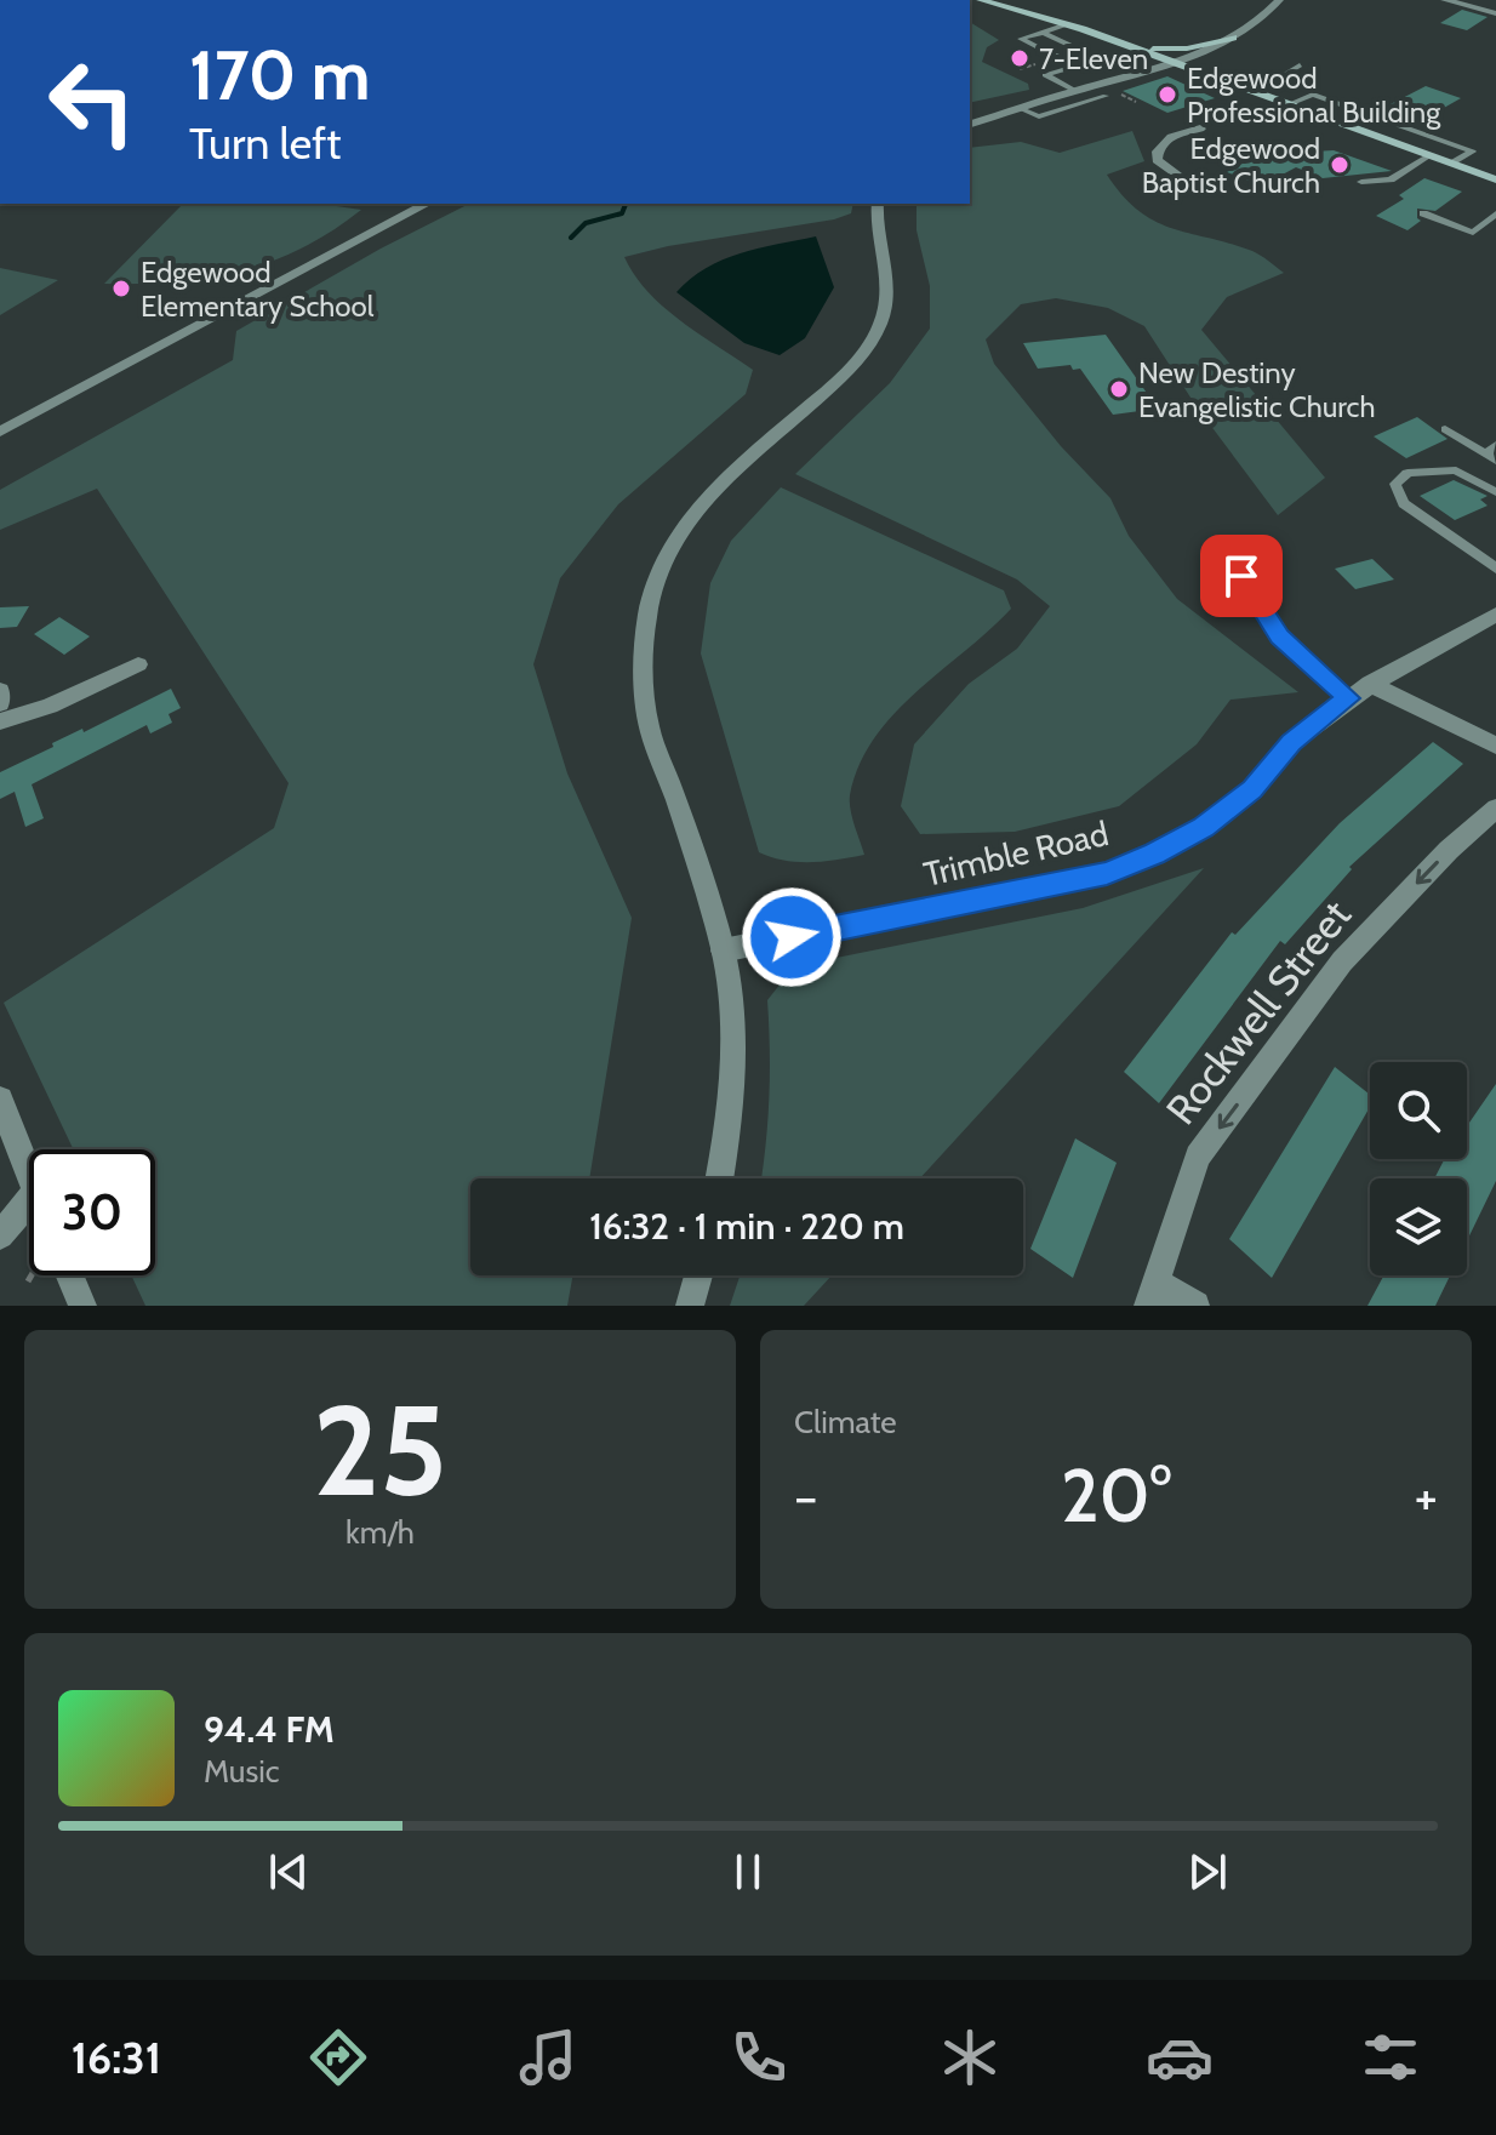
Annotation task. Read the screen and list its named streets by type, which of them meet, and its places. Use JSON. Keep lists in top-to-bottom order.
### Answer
{
  "streets": {
    "street": ["Trimble Road", "Rockwell Street"]
  },
  "one_way": ["Rockwell Street"],
  "places": [
    "7-Eleven",
    "Edgewood Professional Building",
    "Edgewood Baptist Church",
    "Edgewood Elementary School",
    "New Destiny Evangelistic Church"
  ],
  "page": {
    "turn": ["170 m", "Turn left"],
    "limit": "30",
    "trip": "16:32 · 1 min · 220 m",
    "tile": [
      ["25", "km/h"],
      "Climate"
    ],
    "heat": ["−", "20°", "+"],
    "song": ["94.4 FM", "Music"],
    "tabs": "16:31"
  }
}
